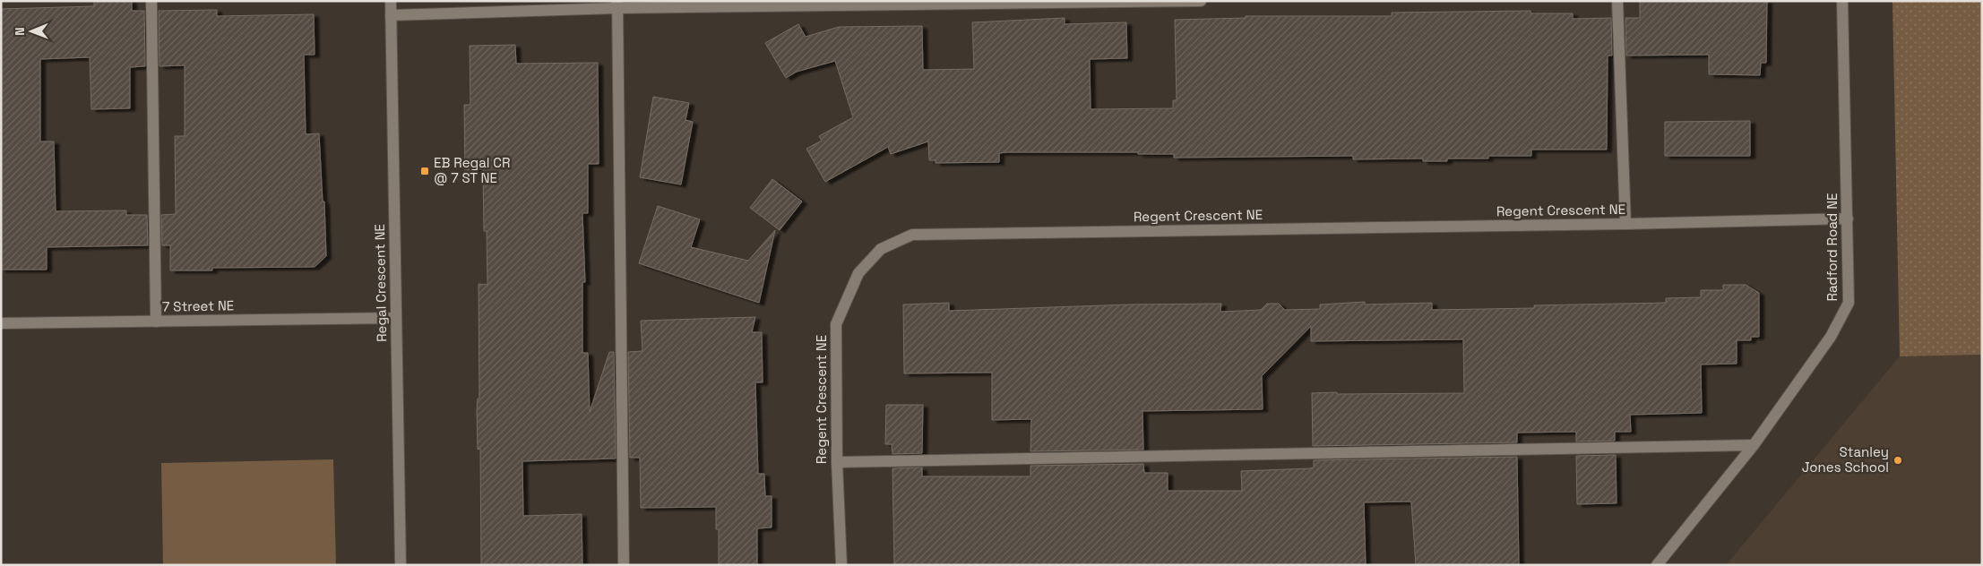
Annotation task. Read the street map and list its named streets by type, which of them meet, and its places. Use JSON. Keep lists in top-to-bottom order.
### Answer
{
  "streets": {
    "street": [
      "Regent Crescent NE",
      "Radford Road NE",
      "Regal Crescent NE",
      "7 Street NE"
    ]
  },
  "crossings": [
    ["Regent Crescent NE", "Radford Road NE"],
    ["Regal Crescent NE", "7 Street NE"]
  ],
  "places": {
    "transit": ["EB Regal CR @ 7 ST NE"],
    "other": ["Stanley Jones School"]
  },
  "north": "left"
}
